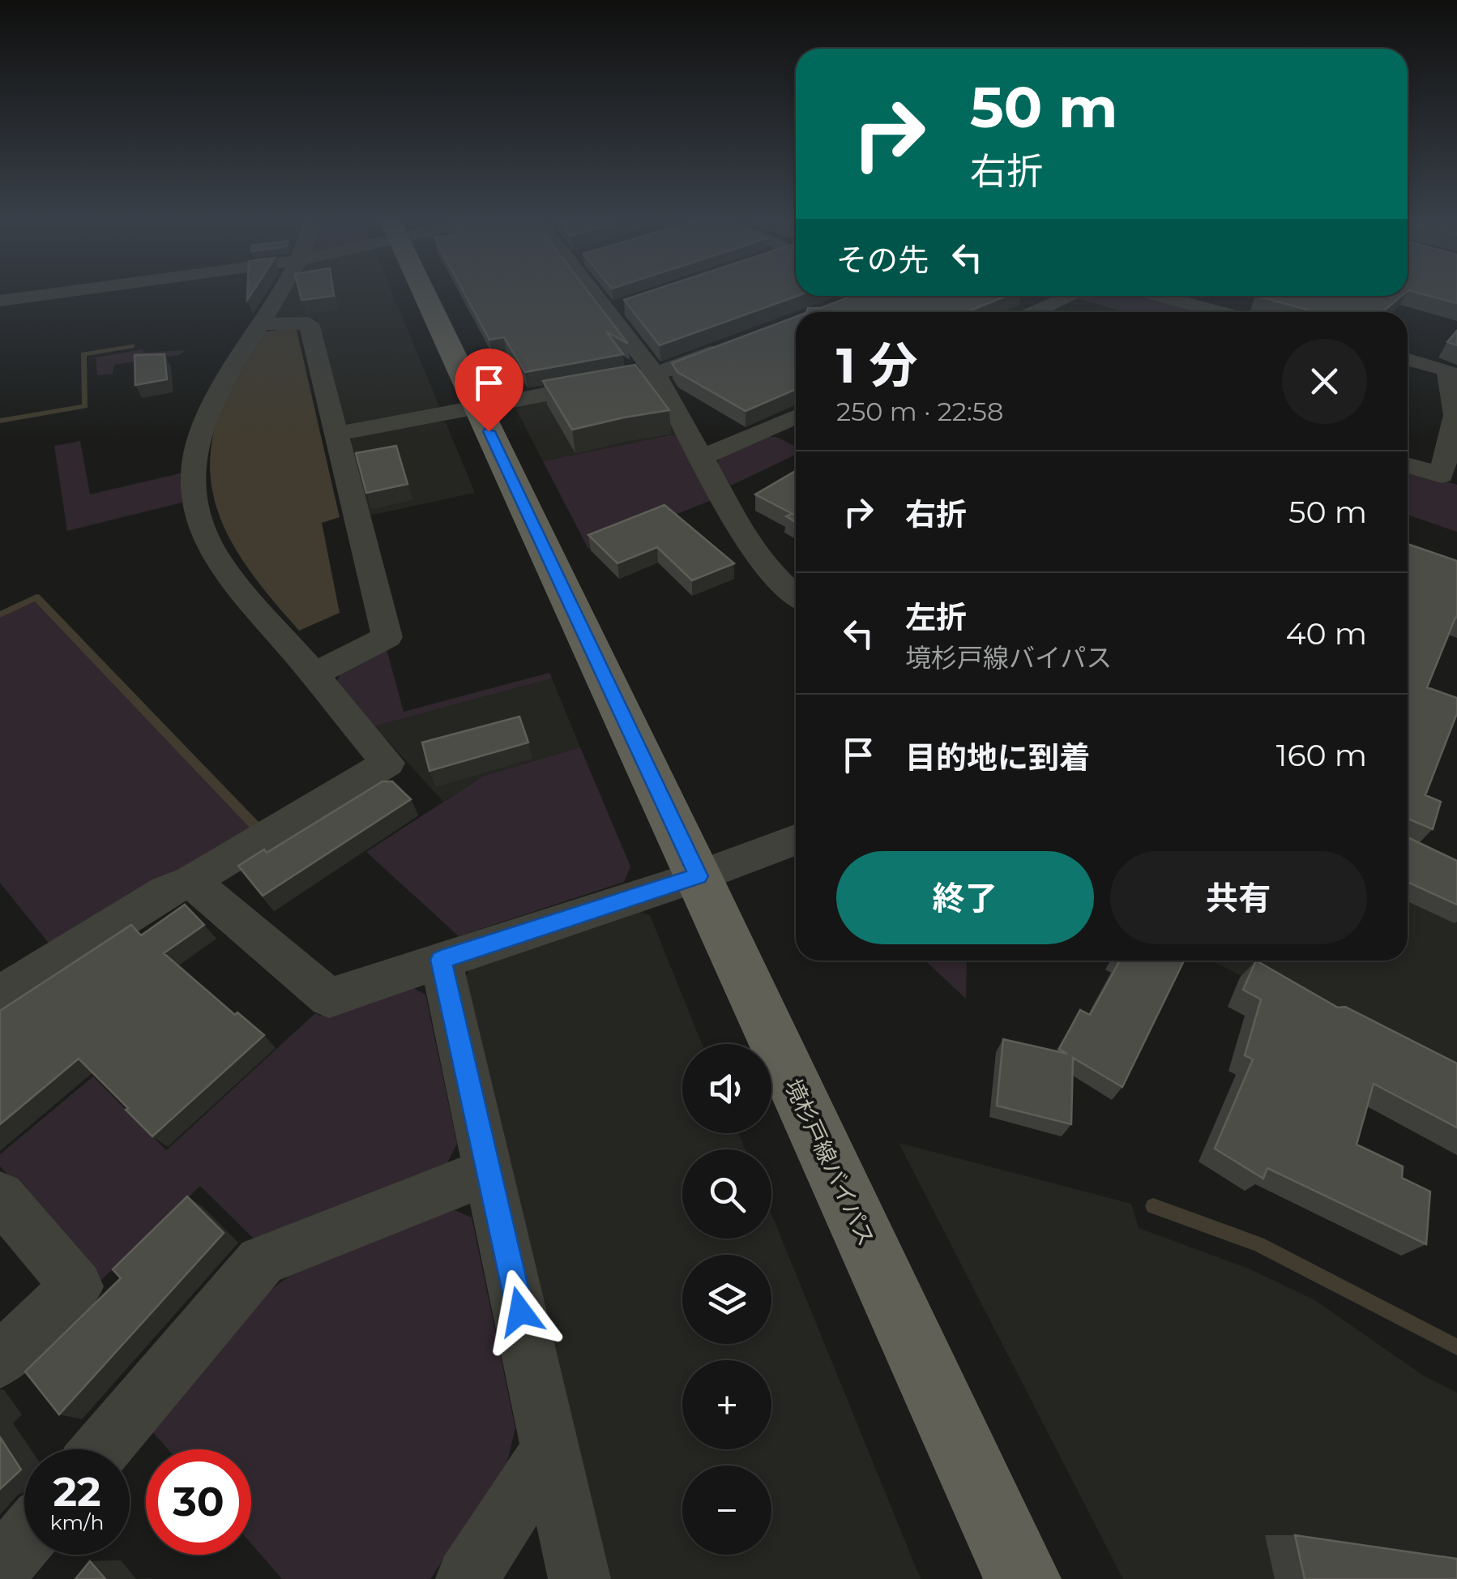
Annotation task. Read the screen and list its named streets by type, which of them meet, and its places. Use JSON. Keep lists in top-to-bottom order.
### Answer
{
  "streets": {
    "main road": ["境杉戸線バイパス"]
  },
  "page": {
    "turn": ["50 m", "右折"],
    "then": "その先",
    "heading": ["1 分", "250 m · 22:58"],
    "list": [
      {
        "name": "右折",
        "value": "50 m"
      },
      {
        "name": "左折",
        "note": "境杉戸線バイパス",
        "value": "40 m"
      },
      {
        "name": "目的地に到着",
        "value": "160 m"
      }
    ],
    "buttons": ["終了", "共有"],
    "map_buttons": ["+", "−"],
    "speed": "22 km/h",
    "limit": "30"
  }
}
